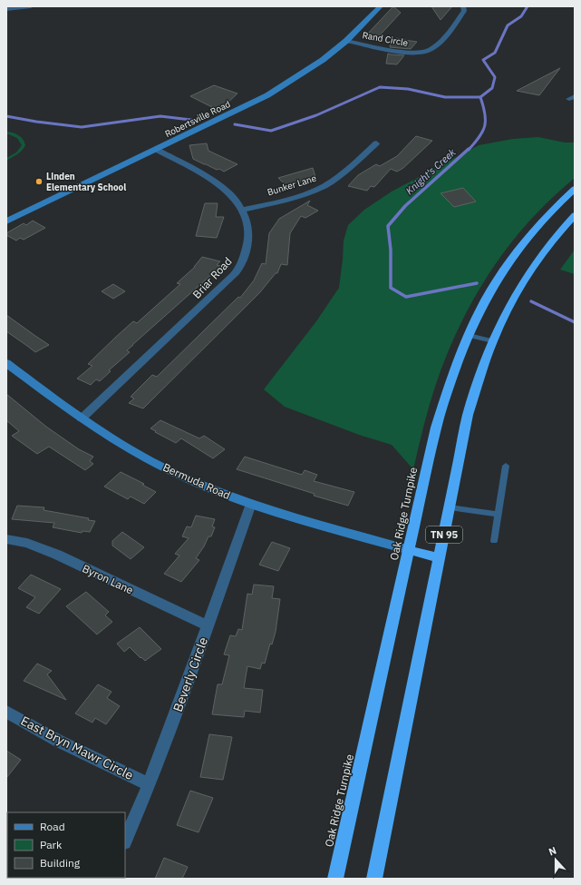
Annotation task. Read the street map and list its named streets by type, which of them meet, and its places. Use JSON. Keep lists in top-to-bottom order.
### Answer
{
  "streets": {
    "highway": ["Oak Ridge Turnpike", "TN 95"],
    "street": [
      "Rand Circle",
      "Robertsville Road",
      "Bunker Lane",
      "Briar Road",
      "Bermuda Road",
      "Byron Lane",
      "Beverly Circle",
      "East Bryn Mawr Circle"
    ]
  },
  "crossings": [
    ["Rand Circle", "Robertsville Road"],
    ["Robertsville Road", "Briar Road"],
    ["Bunker Lane", "Briar Road"],
    ["Briar Road", "Bermuda Road"],
    ["Bermuda Road", "Oak Ridge Turnpike"],
    ["Bermuda Road", "Beverly Circle"],
    ["Byron Lane", "Beverly Circle"],
    ["Beverly Circle", "East Bryn Mawr Circle"]
  ],
  "water": ["Knight's Creek"],
  "places": ["Linden Elementary School"],
  "legend": ["Road", "Park", "Building"],
  "north": "top"
}
